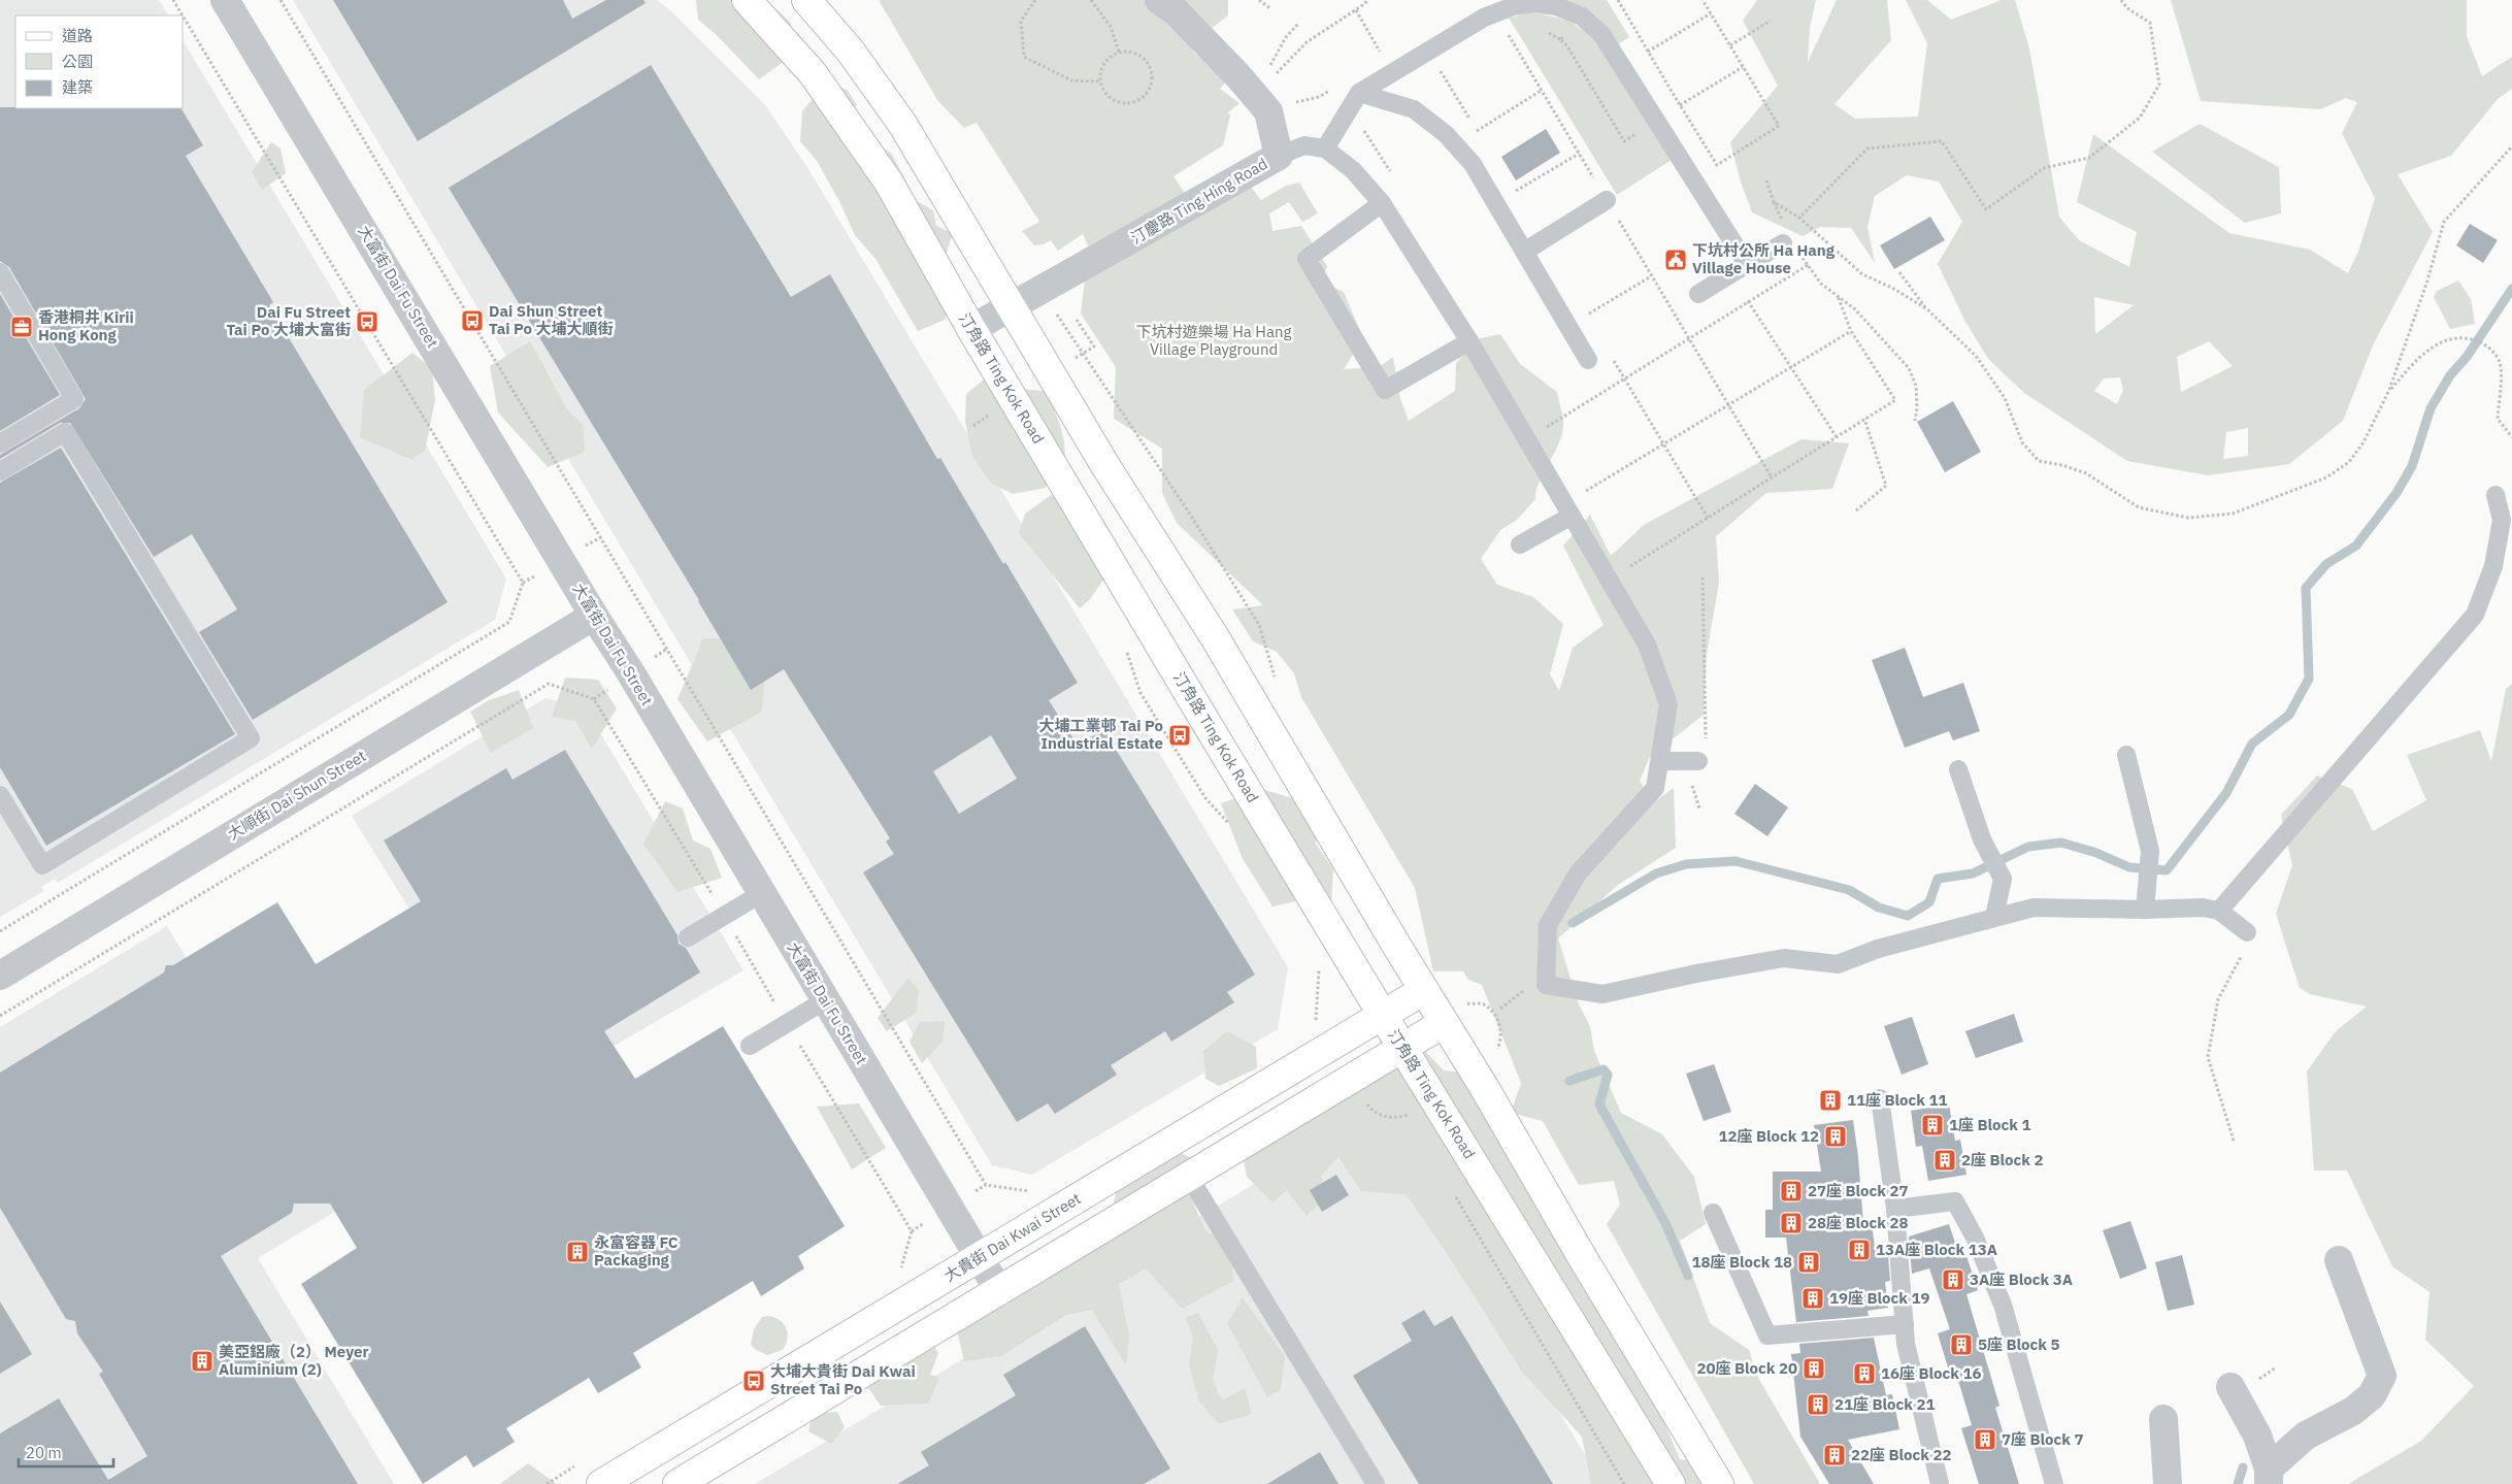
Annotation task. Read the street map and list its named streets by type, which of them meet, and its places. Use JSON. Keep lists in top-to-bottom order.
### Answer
{
  "streets": {
    "main road": ["汀角路 Ting Kok Road", "大貴街 Dai Kwai Street"],
    "street": ["汀慶路 Ting Hing Road", "大富街 Dai Fu Street", "大順街 Dai Shun Street"]
  },
  "crossings": [
    ["汀慶路 Ting Hing Road", "汀角路 Ting Kok Road"],
    ["大富街 Dai Fu Street", "大順街 Dai Shun Street"],
    ["大富街 Dai Fu Street", "大貴街 Dai Kwai Street"],
    ["汀角路 Ting Kok Road", "大貴街 Dai Kwai Street"]
  ],
  "parks": ["下坑村遊樂場 Ha Hang Village Playground"],
  "places": {
    "public building": ["下坑村公所 Ha Hang Village House"],
    "bus stop": [
      "Dai Shun Street Tai Po 大埔大順街",
      "Dai Fu Street Tai Po 大埔大富街",
      "大埔工業邨 Tai Po Industrial Estate",
      "大埔大貴街 Dai Kwai Street Tai Po"
    ],
    "office": ["香港桐井 Kirii Hong Kong"],
    "building": [
      "11座 Block 11",
      "1座 Block 1",
      "12座 Block 12",
      "2座 Block 2",
      "27座 Block 27",
      "28座 Block 28",
      "13A座 Block 13A",
      "永富容器 FC Packaging",
      "18座 Block 18",
      "3A座 Block 3A",
      "19座 Block 19",
      "5座 Block 5",
      "美亞鋁廠（2） Meyer Aluminium (2)",
      "20座 Block 20",
      "16座 Block 16",
      "21座 Block 21",
      "7座 Block 7",
      "22座 Block 22"
    ]
  },
  "legend": ["道路", "公園", "建築"],
  "scale_bar": "20 m"
}
